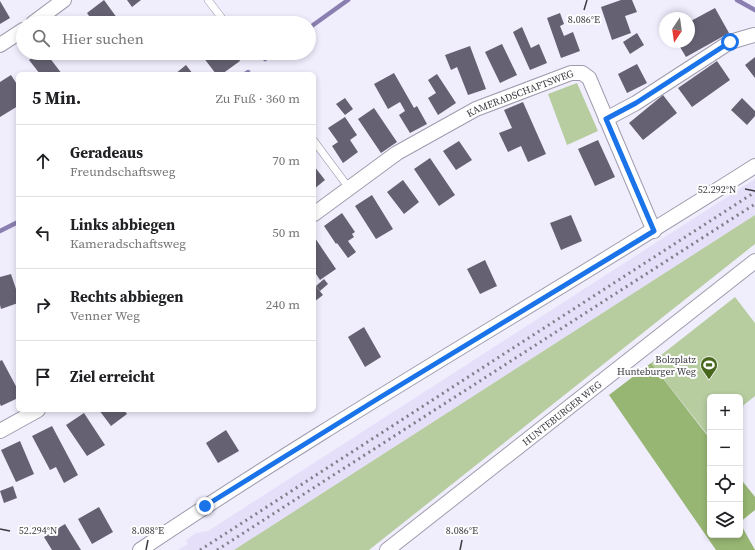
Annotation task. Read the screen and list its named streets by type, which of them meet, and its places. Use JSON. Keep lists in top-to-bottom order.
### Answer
{
  "streets": {
    "street": ["KAMERADSCHAFTSWEG", "HUNTEBURGER WEG"]
  },
  "places": {
    "sports": ["Bolzplatz Hunteburger Weg"]
  },
  "north": "bottom",
  "page": {
    "search": "Hier suchen",
    "heading": ["5 Min.", "Zu Fuß · 360 m"],
    "list": [
      ["Geradeaus", "Freundschaftsweg", "70 m"],
      ["Links abbiegen", "Kameradschaftsweg", "50 m"],
      ["Rechts abbiegen", "Venner Weg", "240 m"],
      "Ziel erreicht"
    ],
    "map_buttons": ["+", "−"]
  },
  "coordinates": [
    "8.086°E",
    "52.292°N",
    "8.088°E",
    "52.294°N"
  ]
}
